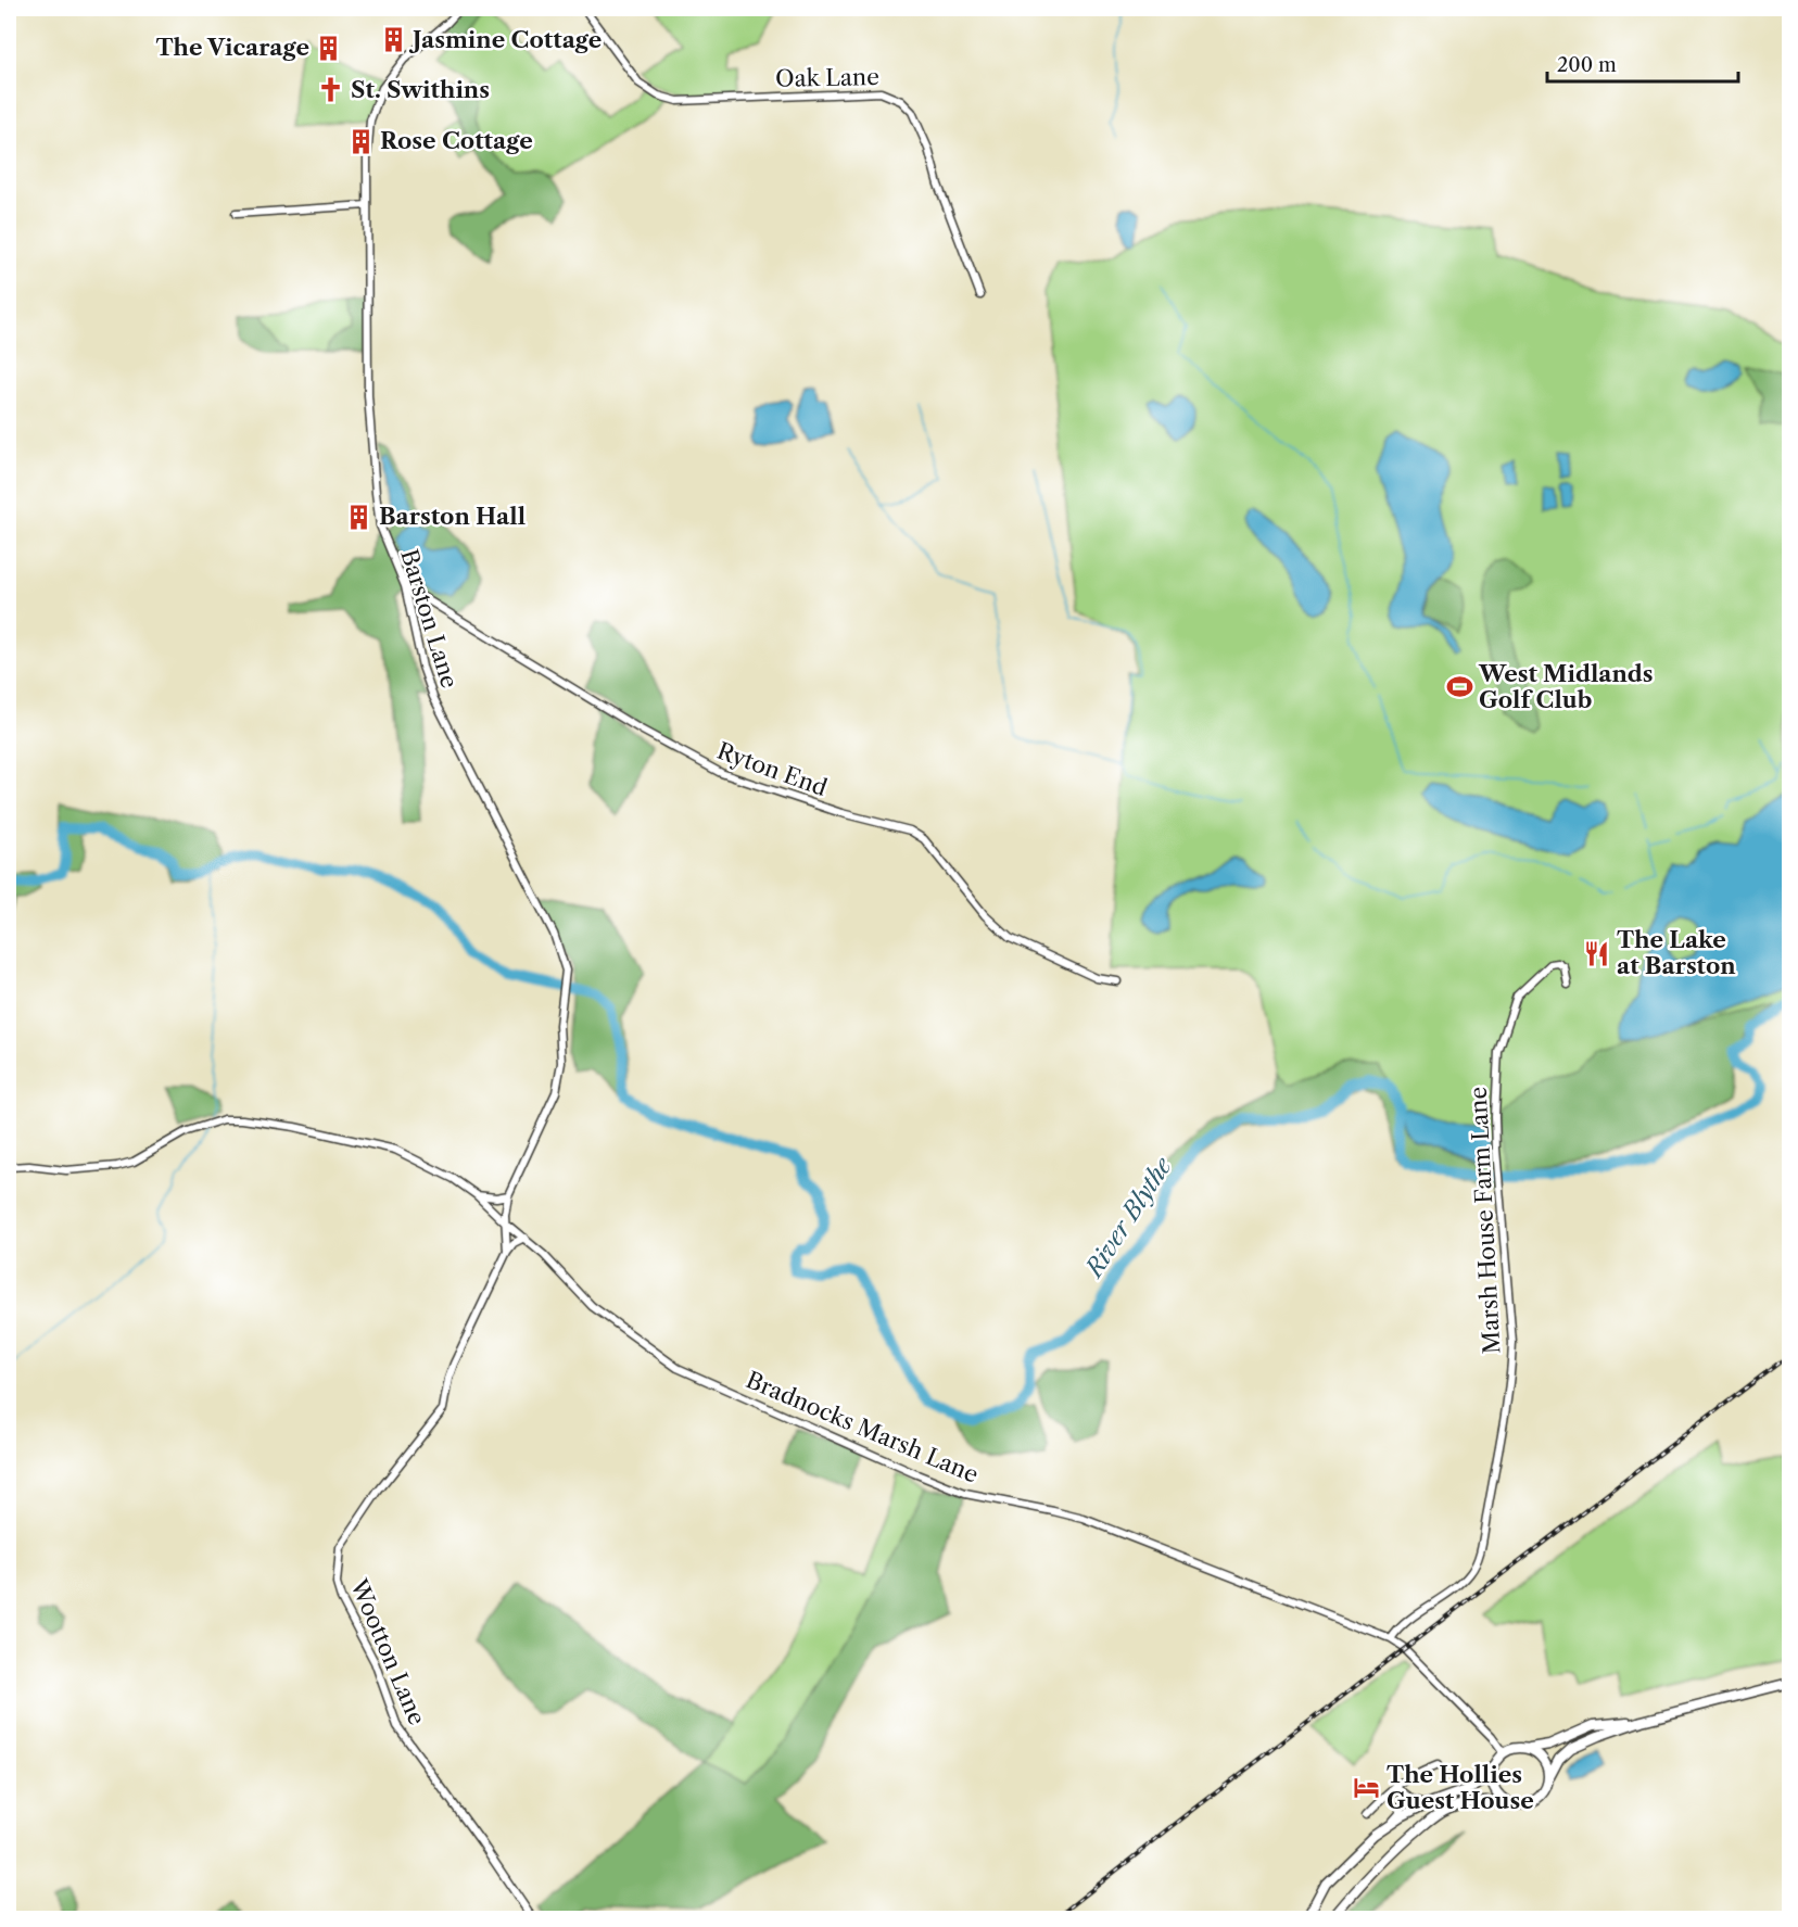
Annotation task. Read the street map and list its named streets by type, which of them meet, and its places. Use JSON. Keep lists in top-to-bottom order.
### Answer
{
  "streets": {
    "street": [
      "Oak Lane",
      "Barston Lane",
      "Ryton End",
      "Marsh House Farm Lane",
      "Bradnocks Marsh Lane",
      "Wootton Lane"
    ]
  },
  "crossings": [
    ["Barston Lane", "Ryton End"],
    ["Barston Lane", "Bradnocks Marsh Lane"],
    ["Barston Lane", "Wootton Lane"],
    ["Marsh House Farm Lane", "Bradnocks Marsh Lane"],
    ["Bradnocks Marsh Lane", "Wootton Lane"]
  ],
  "water": ["River Blythe"],
  "places": {
    "building": [
      "Jasmine Cottage",
      "The Vicarage",
      "Rose Cottage",
      "Barston Hall"
    ],
    "church": ["St. Swithins"],
    "sports": ["West Midlands Golf Club"],
    "restaurant": ["The Lake at Barston"],
    "hotel": ["The Hollies Guest House"]
  },
  "scale_bar": "200 m"
}
